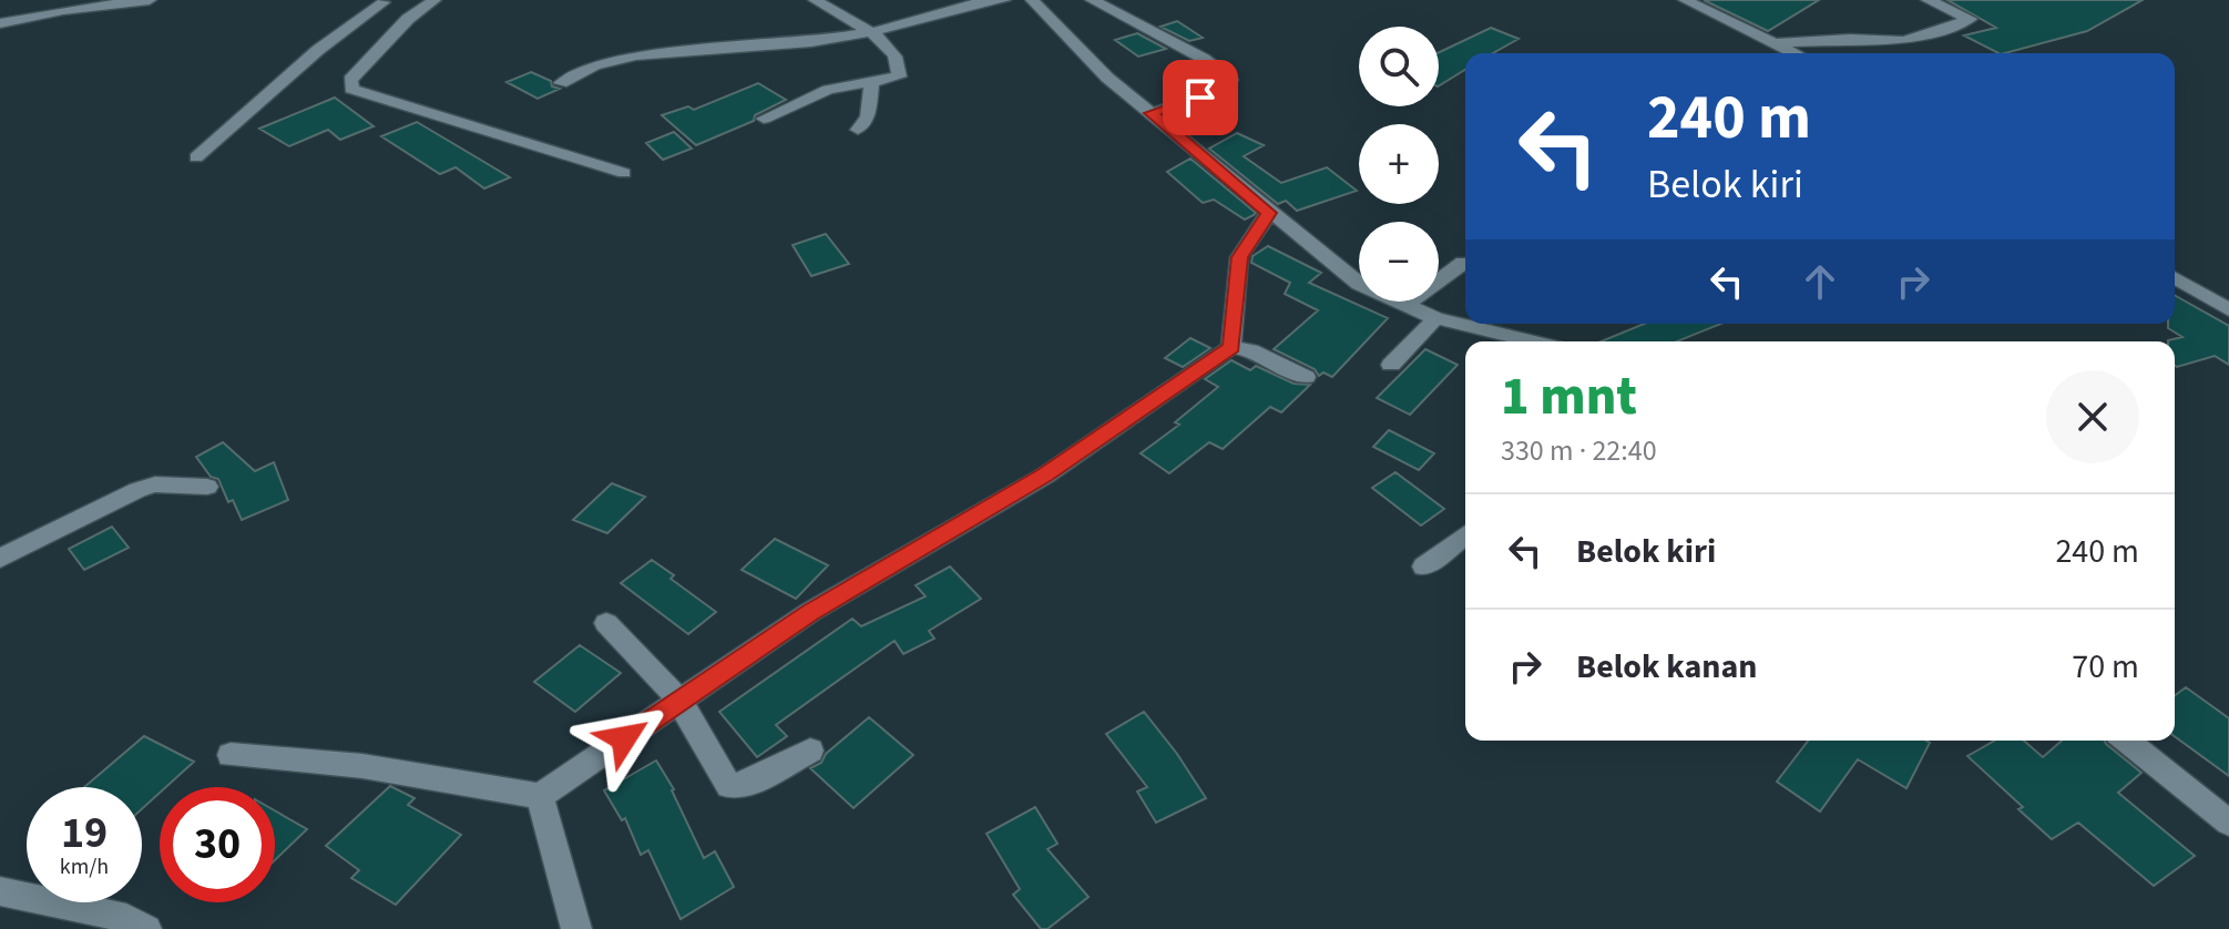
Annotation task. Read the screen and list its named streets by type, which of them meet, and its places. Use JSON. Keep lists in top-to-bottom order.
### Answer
{
  "page": {
    "map_buttons": ["+", "−"],
    "turn": ["240 m", "Belok kiri"],
    "heading": ["1 mnt", "330 m · 22:40"],
    "list": [
      {
        "name": "Belok kiri",
        "value": "240 m"
      },
      {
        "name": "Belok kanan",
        "value": "70 m"
      }
    ],
    "speed": "19 km/h",
    "limit": "30"
  }
}
